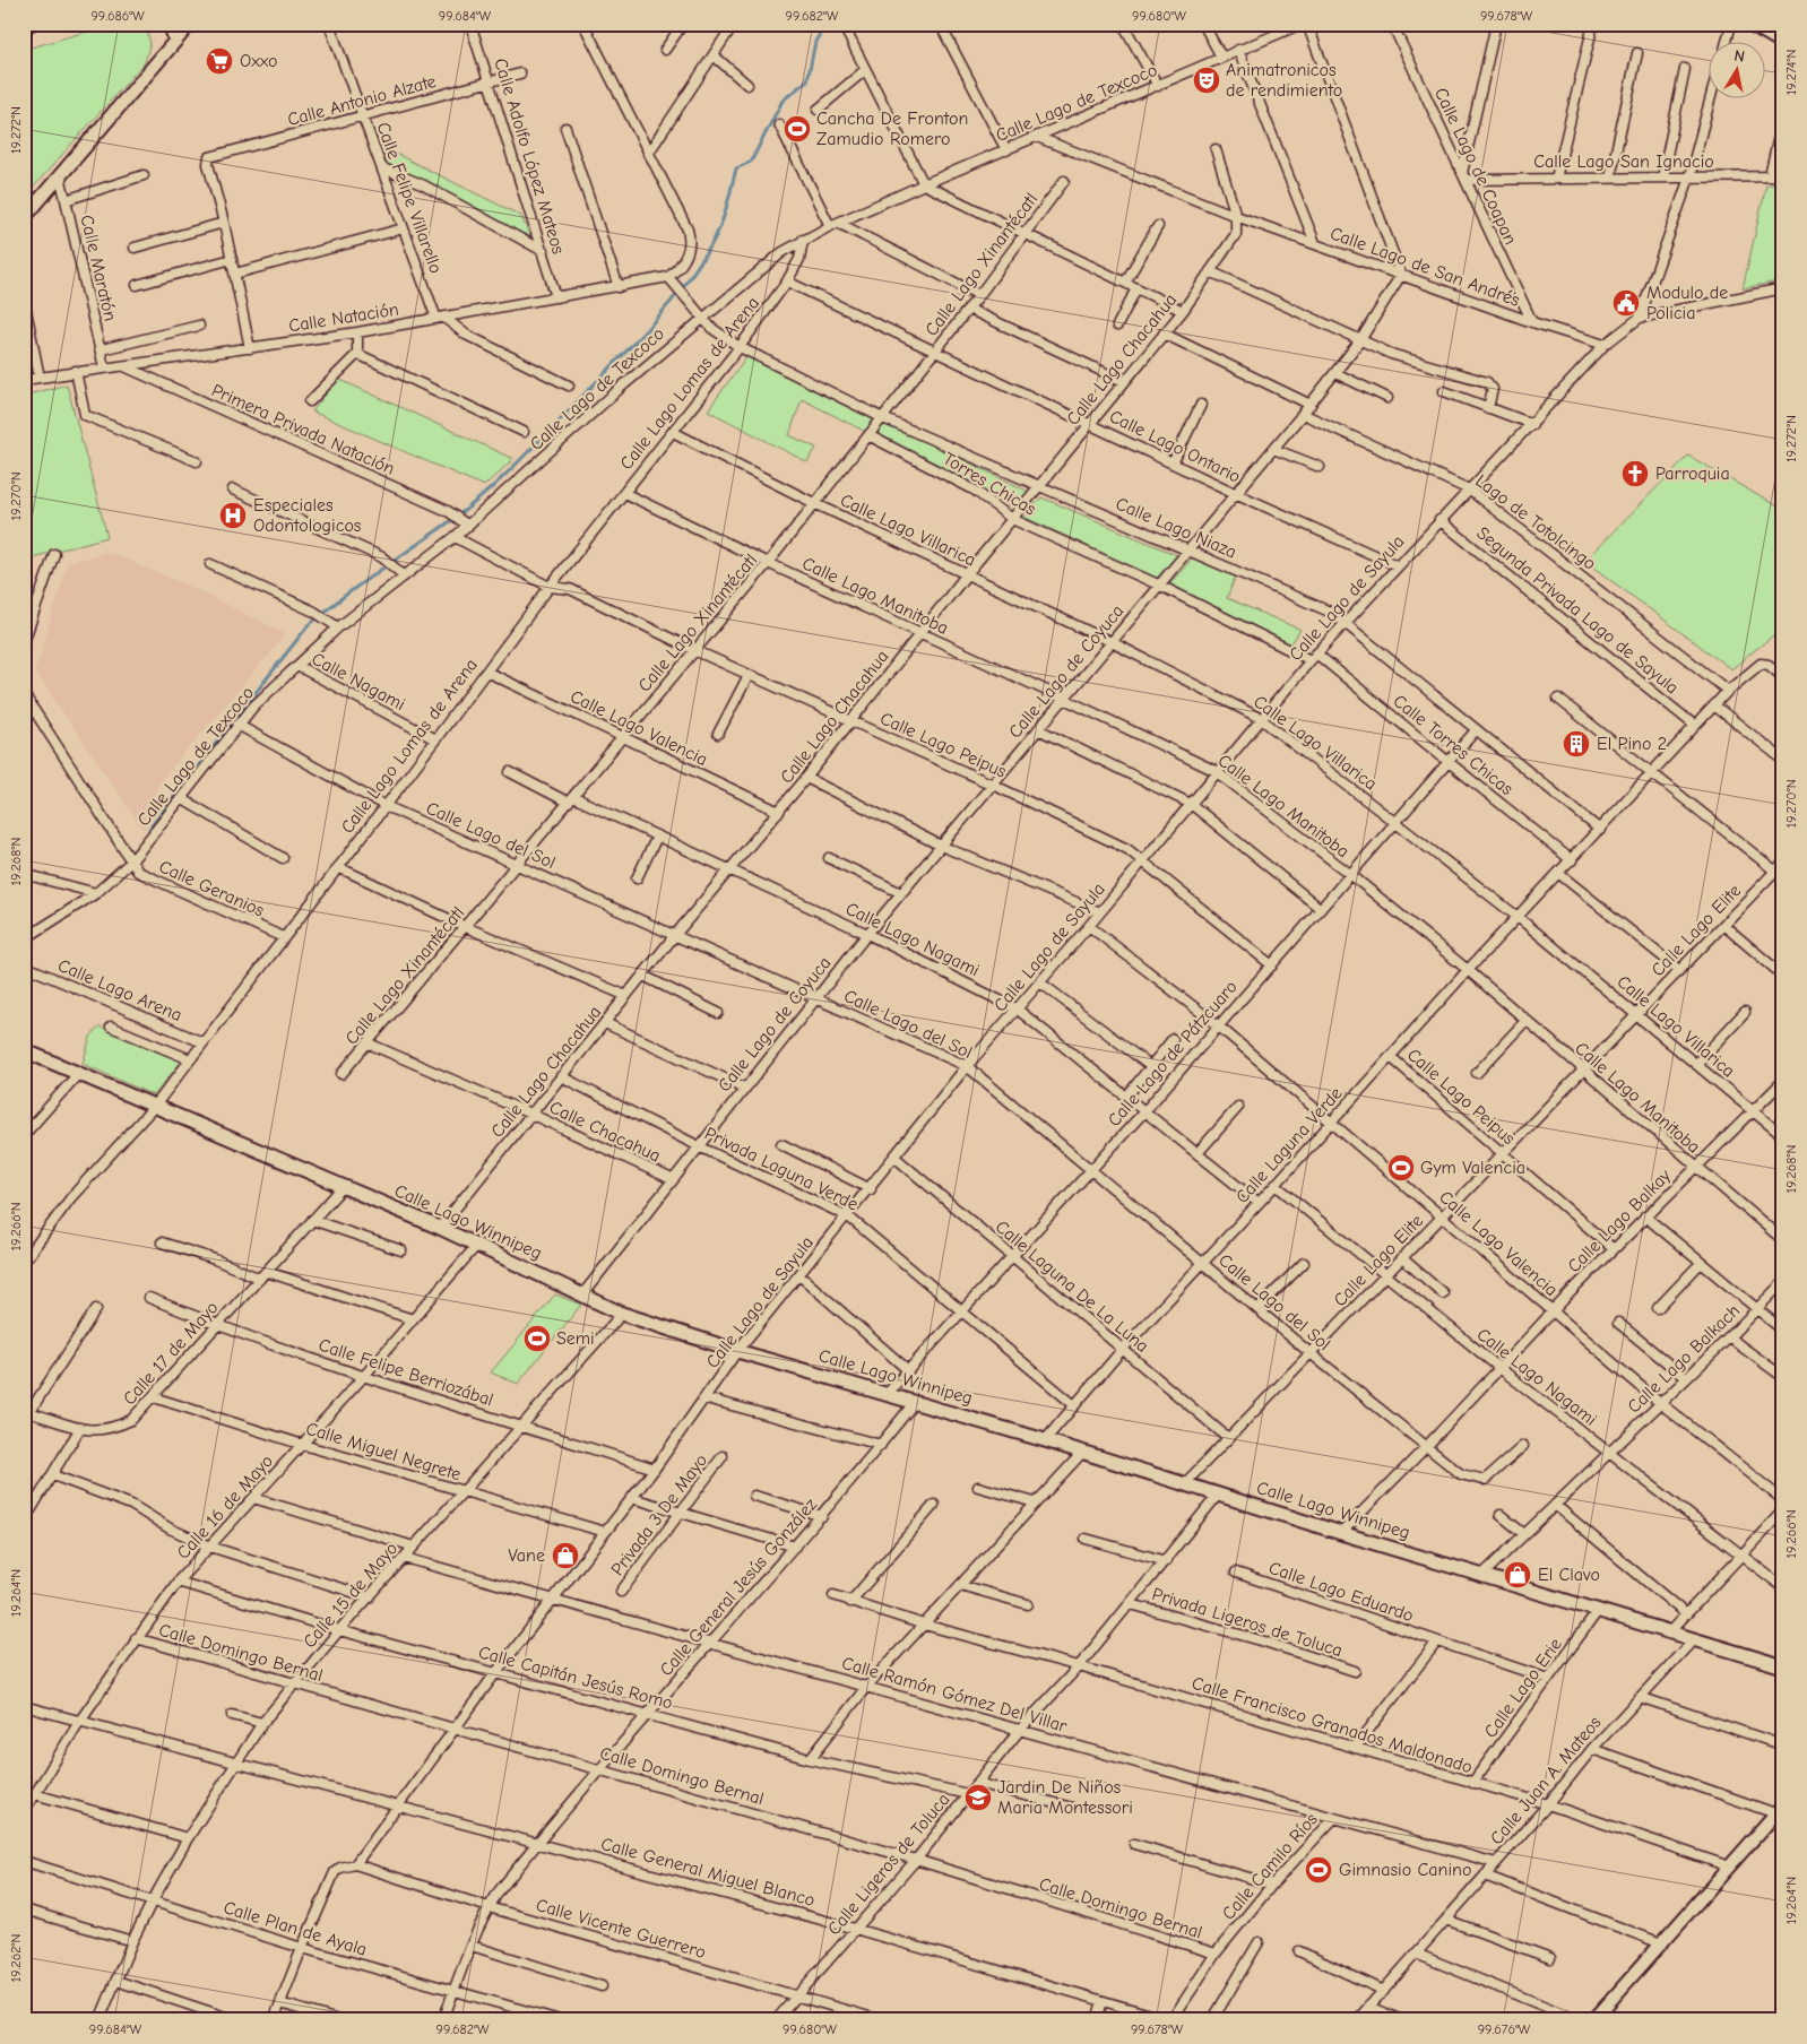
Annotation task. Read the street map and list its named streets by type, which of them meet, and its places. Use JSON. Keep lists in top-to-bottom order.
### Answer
{
  "streets": {
    "main road": ["Calle Lago Winnipeg"],
    "street": [
      "Calle Antonio Alzate",
      "Calle Lago de Texcoco",
      "Calle Adolfo López Mateos",
      "Calle Lago San Ignacio",
      "Calle Lago de Coapan",
      "Calle Felipe Villarello",
      "Calle Lago Xinantécatl",
      "Calle Lago de San Andrés",
      "Calle Maratón",
      "Calle Natación",
      "Calle Lago Chacahua",
      "Calle Lago Lomas de Arena",
      "Primera Privada Natación",
      "Calle Lago Ontario",
      "Torres Chicas",
      "Lago de Totolcingo",
      "Calle Lago Niaza",
      "Calle Lago Villarica",
      "Calle Lago Manitoba",
      "Calle Lago de Sayula",
      "Segunda Privada Lago de Sayula",
      "Calle Lago de Coyuca",
      "Calle Nagami",
      "Calle Lago Valencia",
      "Calle Lago Peipus",
      "Calle Torres Chicas",
      "Calle Lago del Sol",
      "Calle Geranios",
      "Calle Lago Elite",
      "Calle Lago Nagami",
      "Calle Lago Arena",
      "Calle Lago de Pátzcuaro",
      "Calle Chacahua",
      "Calle Laguna Verde",
      "Privada Laguna Verde",
      "Calle Lago Balkay",
      "Calle Laguna De La Luna",
      "Calle 17 de Mayo",
      "Calle Lago Balkach",
      "Calle Felipe Berriozábal",
      "Calle Miguel Negrete",
      "Calle 16 de Mayo",
      "Privada 3 De Mayo",
      "Calle General Jesús González",
      "Calle Lago Eduardo",
      "Calle 15 de Mayo",
      "Privada Ligeros de Toluca",
      "Calle Domingo Bernal",
      "Calle Capitán Jesús Romo",
      "Calle Lago Erie",
      "Calle Ramón Gómez Del Villar",
      "Calle Francisco Granados Maldonado",
      "Calle Juan A. Mateos",
      "Calle Ligeros de Toluca",
      "Calle Camilo Ríos",
      "Calle General Miguel Blanco",
      "Calle Plan de Ayala",
      "Calle Vicente Guerrero"
    ]
  },
  "crossings": [
    ["Calle Antonio Alzate", "Calle Adolfo López Mateos"],
    ["Calle Antonio Alzate", "Calle Felipe Villarello"],
    ["Calle Lago de Texcoco", "Calle Lago de San Andrés"],
    ["Calle Lago de Texcoco", "Calle Lago Lomas de Arena"],
    ["Calle Lago de Texcoco", "Primera Privada Natación"],
    ["Calle Lago de Texcoco", "Calle Lago Niaza"],
    ["Calle Lago de Texcoco", "Calle Nagami"],
    ["Calle Lago de Texcoco", "Calle Lago Peipus"],
    ["Calle Lago de Texcoco", "Calle Lago del Sol"],
    ["Calle Lago de Texcoco", "Calle Geranios"],
    ["Calle Adolfo López Mateos", "Calle Natación"],
    ["Calle Lago San Ignacio", "Calle Lago de Coapan"],
    ["Calle Lago de Coapan", "Calle Lago de San Andrés"],
    ["Calle Felipe Villarello", "Calle Natación"],
    ["Calle Lago Xinantécatl", "Calle Lago Ontario"],
    ["Calle Lago Xinantécatl", "Torres Chicas"],
    ["Calle Lago Xinantécatl", "Calle Lago Niaza"],
    ["Calle Lago Xinantécatl", "Calle Lago Villarica"],
    ["Calle Lago Xinantécatl", "Calle Lago Manitoba"],
    ["Calle Lago Xinantécatl", "Calle Lago Valencia"],
    ["Calle Lago Xinantécatl", "Calle Lago Peipus"],
    ["Calle Lago Xinantécatl", "Calle Lago del Sol"],
    ["Calle Lago Xinantécatl", "Calle Lago Nagami"],
    ["Calle Lago Xinantécatl", "Calle Chacahua"],
    ["Calle Lago de San Andrés", "Calle Lago Chacahua"],
    ["Calle Lago de San Andrés", "Calle Lago de Sayula"],
    ["Calle Lago de San Andrés", "Calle Lago de Coyuca"],
    ["Calle Maratón", "Calle Natación"],
    ["Calle Natación", "Primera Privada Natación"],
    ["Calle Natación", "Calle Lago Niaza"],
    ["Calle Lago Chacahua", "Calle Lago Ontario"],
    ["Calle Lago Chacahua", "Torres Chicas"],
    ["Calle Lago Chacahua", "Calle Lago Niaza"],
    ["Calle Lago Chacahua", "Calle Lago Villarica"],
    ["Calle Lago Chacahua", "Calle Lago Manitoba"],
    ["Calle Lago Chacahua", "Calle Lago Valencia"],
    ["Calle Lago Chacahua", "Calle Lago Peipus"],
    ["Calle Lago Chacahua", "Calle Lago del Sol"],
    ["Calle Lago Chacahua", "Calle Lago Nagami"],
    ["Calle Lago Chacahua", "Calle Chacahua"],
    ["Calle Lago Chacahua", "Privada Laguna Verde"],
    ["Calle Lago Chacahua", "Calle Lago Winnipeg"],
    ["Calle Lago Lomas de Arena", "Calle Lago Ontario"],
    ["Calle Lago Lomas de Arena", "Calle Lago Niaza"],
    ["Calle Lago Lomas de Arena", "Calle Lago Villarica"],
    ["Calle Lago Lomas de Arena", "Calle Lago Manitoba"],
    ["Calle Lago Lomas de Arena", "Calle Nagami"],
    ["Calle Lago Lomas de Arena", "Calle Lago Valencia"],
    ["Calle Lago Lomas de Arena", "Calle Lago Peipus"],
    ["Calle Lago Lomas de Arena", "Calle Lago del Sol"],
    ["Calle Lago Lomas de Arena", "Calle Geranios"],
    ["Calle Lago Lomas de Arena", "Calle Lago Arena"],
    ["Calle Lago Lomas de Arena", "Calle Lago Winnipeg"],
    ["Calle Lago Ontario", "Calle Lago de Sayula"],
    ["Calle Lago Ontario", "Calle Lago de Coyuca"],
    ["Torres Chicas", "Calle Lago de Coyuca"],
    ["Torres Chicas", "Calle Torres Chicas"],
    ["Lago de Totolcingo", "Calle Lago de Sayula"],
    ["Lago de Totolcingo", "Calle Lago de Coyuca"],
    ["Lago de Totolcingo", "Calle Laguna Verde"],
    ["Calle Lago Niaza", "Calle Lago de Sayula"],
    ["Calle Lago Niaza", "Calle Lago de Coyuca"],
    ["Calle Lago Niaza", "Calle Lago de Pátzcuaro"],
    ["Calle Lago Niaza", "Calle Laguna Verde"],
    ["Calle Lago Villarica", "Calle Lago de Sayula"],
    ["Calle Lago Villarica", "Calle Lago de Coyuca"],
    ["Calle Lago Villarica", "Calle Lago Elite"],
    ["Calle Lago Villarica", "Calle Lago de Pátzcuaro"],
    ["Calle Lago Villarica", "Calle Laguna Verde"],
    ["Calle Lago Villarica", "Calle Lago Balkay"],
    ["Calle Lago Manitoba", "Calle Lago de Sayula"],
    ["Calle Lago Manitoba", "Calle Lago de Coyuca"],
    ["Calle Lago Manitoba", "Calle Lago Elite"],
    ["Calle Lago Manitoba", "Calle Lago de Pátzcuaro"],
    ["Calle Lago Manitoba", "Calle Laguna Verde"],
    ["Calle Lago Manitoba", "Calle Lago Balkay"],
    ["Calle Lago de Sayula", "Segunda Privada Lago de Sayula"],
    ["Calle Lago de Sayula", "Calle Lago Valencia"],
    ["Calle Lago de Sayula", "Calle Lago Peipus"],
    ["Calle Lago de Sayula", "Calle Torres Chicas"],
    ["Calle Lago de Sayula", "Calle Lago del Sol"],
    ["Calle Lago de Sayula", "Calle Lago Nagami"],
    ["Calle Lago de Sayula", "Privada Laguna Verde"],
    ["Calle Lago de Sayula", "Calle Lago Winnipeg"],
    ["Calle Lago de Sayula", "Calle Laguna De La Luna"],
    ["Calle Lago de Sayula", "Calle Felipe Berriozábal"],
    ["Calle Lago de Sayula", "Calle Miguel Negrete"],
    ["Calle Lago de Sayula", "Calle Domingo Bernal"],
    ["Calle Lago de Sayula", "Calle Capitán Jesús Romo"],
    ["Calle Lago de Sayula", "Calle Ramón Gómez Del Villar"],
    ["Calle Lago de Sayula", "Calle General Miguel Blanco"],
    ["Calle Lago de Sayula", "Calle Vicente Guerrero"],
    ["Segunda Privada Lago de Sayula", "Calle Laguna Verde"],
    ["Calle Lago de Coyuca", "Calle Lago Peipus"],
    ["Calle Lago de Coyuca", "Calle Torres Chicas"],
    ["Calle Lago de Coyuca", "Calle Lago del Sol"],
    ["Calle Lago de Coyuca", "Calle Lago Nagami"],
    ["Calle Lago de Coyuca", "Calle Chacahua"],
    ["Calle Lago de Coyuca", "Privada Laguna Verde"],
    ["Calle Lago de Coyuca", "Calle Lago Winnipeg"],
    ["Calle Lago Valencia", "Calle Lago Elite"],
    ["Calle Lago Valencia", "Calle Lago de Pátzcuaro"],
    ["Calle Lago Valencia", "Calle Laguna Verde"],
    ["Calle Lago Valencia", "Calle Lago Balkay"],
    ["Calle Lago Valencia", "Calle Lago Balkach"],
    ["Calle Lago Peipus", "Calle Lago Elite"],
    ["Calle Lago Peipus", "Calle Lago de Pátzcuaro"],
    ["Calle Lago Peipus", "Calle Laguna Verde"],
    ["Calle Lago Peipus", "Calle Lago Balkay"],
    ["Calle Torres Chicas", "Calle Lago de Pátzcuaro"],
    ["Calle Torres Chicas", "Calle Laguna Verde"],
    ["Calle Lago del Sol", "Calle Lago Elite"],
    ["Calle Lago del Sol", "Calle Lago de Pátzcuaro"],
    ["Calle Lago del Sol", "Calle Laguna Verde"],
    ["Calle Lago del Sol", "Calle Lago Balkay"],
    ["Calle Lago Elite", "Calle Lago Nagami"],
    ["Calle Lago Elite", "Calle Lago Winnipeg"],
    ["Calle Lago Elite", "Calle Laguna De La Luna"],
    ["Calle Lago Nagami", "Calle Lago de Pátzcuaro"],
    ["Calle Lago Nagami", "Calle Laguna Verde"],
    ["Calle Lago Nagami", "Calle Lago Balkay"],
    ["Calle Lago Nagami", "Calle Lago Balkach"],
    ["Calle Lago de Pátzcuaro", "Privada Laguna Verde"],
    ["Calle Lago de Pátzcuaro", "Calle Lago Winnipeg"],
    ["Calle Lago de Pátzcuaro", "Calle Laguna De La Luna"],
    ["Calle Laguna Verde", "Privada Laguna Verde"],
    ["Calle Laguna Verde", "Calle Lago Winnipeg"],
    ["Calle Laguna Verde", "Calle Laguna De La Luna"],
    ["Calle Lago Balkay", "Calle Lago Winnipeg"],
    ["Calle Lago Winnipeg", "Calle 17 de Mayo"],
    ["Calle Lago Winnipeg", "Calle Lago Balkach"],
    ["Calle Lago Winnipeg", "Calle 16 de Mayo"],
    ["Calle Lago Winnipeg", "Calle General Jesús González"],
    ["Calle Lago Winnipeg", "Calle 15 de Mayo"],
    ["Calle Lago Winnipeg", "Calle Lago Erie"],
    ["Calle Lago Winnipeg", "Calle Juan A. Mateos"],
    ["Calle Lago Winnipeg", "Calle Ligeros de Toluca"],
    ["Calle 17 de Mayo", "Calle Felipe Berriozábal"],
    ["Calle 17 de Mayo", "Calle Miguel Negrete"],
    ["Calle Felipe Berriozábal", "Calle 16 de Mayo"],
    ["Calle Felipe Berriozábal", "Calle 15 de Mayo"],
    ["Calle Miguel Negrete", "Calle 16 de Mayo"],
    ["Calle Miguel Negrete", "Calle 15 de Mayo"],
    ["Calle 16 de Mayo", "Calle Domingo Bernal"],
    ["Calle 16 de Mayo", "Calle Capitán Jesús Romo"],
    ["Calle 16 de Mayo", "Calle General Miguel Blanco"],
    ["Calle General Jesús González", "Calle Domingo Bernal"],
    ["Calle General Jesús González", "Calle Capitán Jesús Romo"],
    ["Calle General Jesús González", "Calle Ramón Gómez Del Villar"],
    ["Calle General Jesús González", "Calle General Miguel Blanco"],
    ["Calle General Jesús González", "Calle Plan de Ayala"],
    ["Calle General Jesús González", "Calle Vicente Guerrero"],
    ["Calle Lago Eduardo", "Calle Lago Erie"],
    ["Calle 15 de Mayo", "Calle Domingo Bernal"],
    ["Calle 15 de Mayo", "Calle Capitán Jesús Romo"],
    ["Calle 15 de Mayo", "Calle Ramón Gómez Del Villar"],
    ["Calle 15 de Mayo", "Calle General Miguel Blanco"],
    ["Calle 15 de Mayo", "Calle Plan de Ayala"],
    ["Privada Ligeros de Toluca", "Calle Ligeros de Toluca"],
    ["Calle Domingo Bernal", "Calle Ligeros de Toluca"],
    ["Calle Domingo Bernal", "Calle Camilo Ríos"],
    ["Calle Capitán Jesús Romo", "Calle Ligeros de Toluca"],
    ["Calle Lago Erie", "Calle Francisco Granados Maldonado"],
    ["Calle Ramón Gómez Del Villar", "Calle Juan A. Mateos"],
    ["Calle Ramón Gómez Del Villar", "Calle Ligeros de Toluca"],
    ["Calle Ramón Gómez Del Villar", "Calle Camilo Ríos"],
    ["Calle Francisco Granados Maldonado", "Calle Juan A. Mateos"],
    ["Calle Francisco Granados Maldonado", "Calle Ligeros de Toluca"],
    ["Calle Ligeros de Toluca", "Calle General Miguel Blanco"],
    ["Calle Ligeros de Toluca", "Calle Vicente Guerrero"],
    ["Calle Camilo Ríos", "Calle General Miguel Blanco"]
  ],
  "places": {
    "supermarket": ["Oxxo"],
    "theatre": ["Animatronicos de rendimiento"],
    "sports": [
      "Cancha De Fronton Zamudio Romero",
      "Gym Valencia",
      "Semi",
      "Gimnasio Canino"
    ],
    "public building": ["Modulo de Policia"],
    "church": ["Parroquia"],
    "hospital": ["Especiales Odontologicos"],
    "building": ["El Pino 2"],
    "shop": ["Vane", "El Clavo"],
    "school or university": ["Jardin De Niños Maria Montessori"]
  },
  "north": "top",
  "coordinates": [
    "99.686°W",
    "99.684°W",
    "99.682°W",
    "99.680°W",
    "99.678°W",
    "19.274°N",
    "19.272°N",
    "19.270°N",
    "19.268°N",
    "19.266°N",
    "19.264°N",
    "19.262°N",
    "99.676°W"
  ]
}
